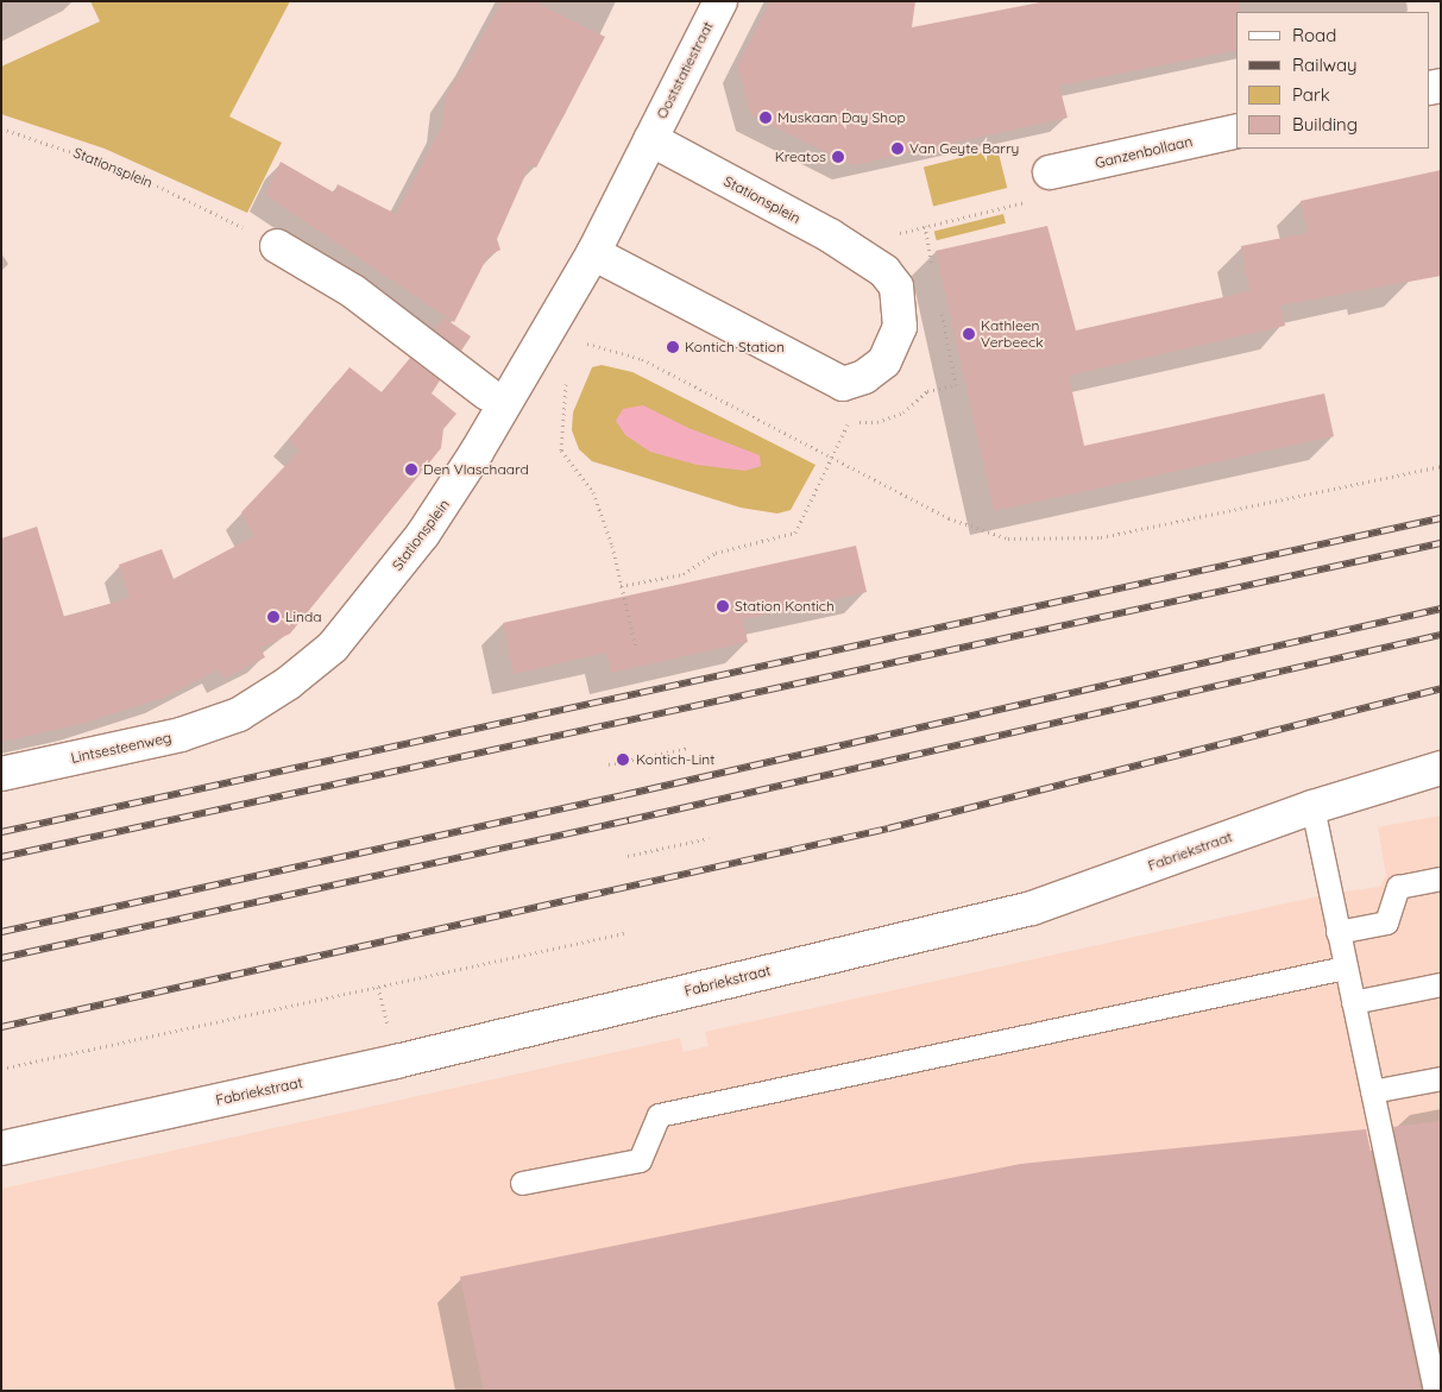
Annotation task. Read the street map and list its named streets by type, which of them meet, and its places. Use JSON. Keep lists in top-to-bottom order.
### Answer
{
  "streets": {
    "street": [
      "Ooststatiestraat",
      "Ganzenbollaan",
      "Stationsplein",
      "Lintsesteenweg",
      "Fabriekstraat"
    ]
  },
  "crossings": [
    ["Ooststatiestraat", "Stationsplein"],
    ["Stationsplein", "Lintsesteenweg"]
  ],
  "places": [
    "Muskaan Day Shop",
    "Van Geyte Barry",
    "Kreatos",
    "Kathleen Verbeeck",
    "Kontich Station",
    "Den Vlaschaard",
    "Station Kontich",
    "Linda",
    "Kontich-Lint"
  ],
  "legend": [
    "Road",
    "Railway",
    "Park",
    "Building"
  ]
}
